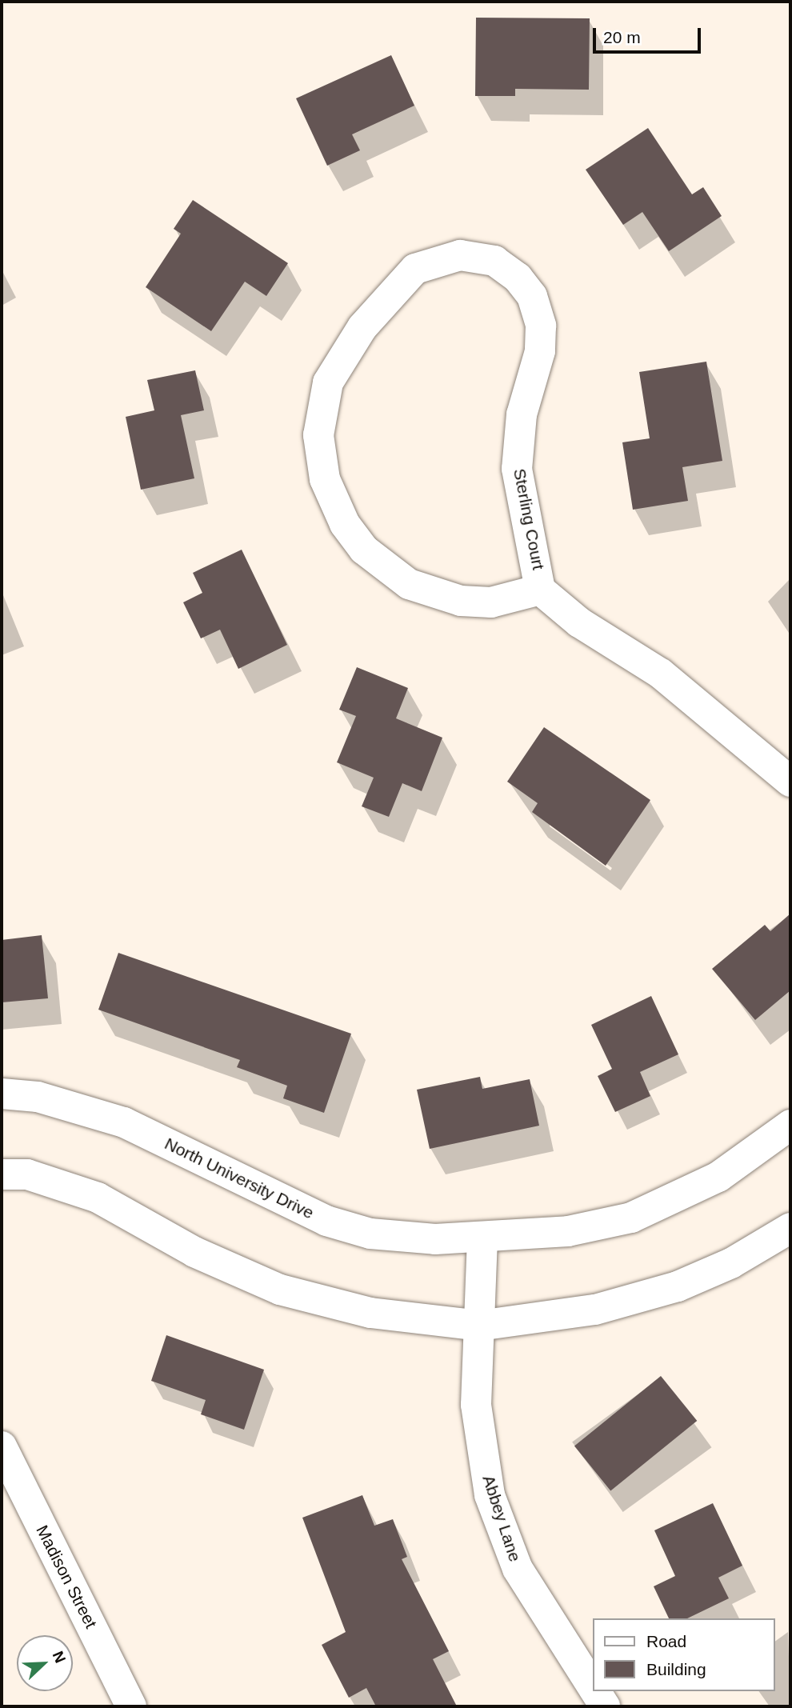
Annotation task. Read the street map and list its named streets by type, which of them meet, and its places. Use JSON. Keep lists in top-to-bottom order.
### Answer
{
  "streets": {
    "street": [
      "Sterling Court",
      "North University Drive",
      "Abbey Lane",
      "Madison Street"
    ]
  },
  "crossings": [
    ["North University Drive", "Abbey Lane"]
  ],
  "legend": ["Road", "Building"],
  "scale_bar": "20 m",
  "north": "top right"
}
